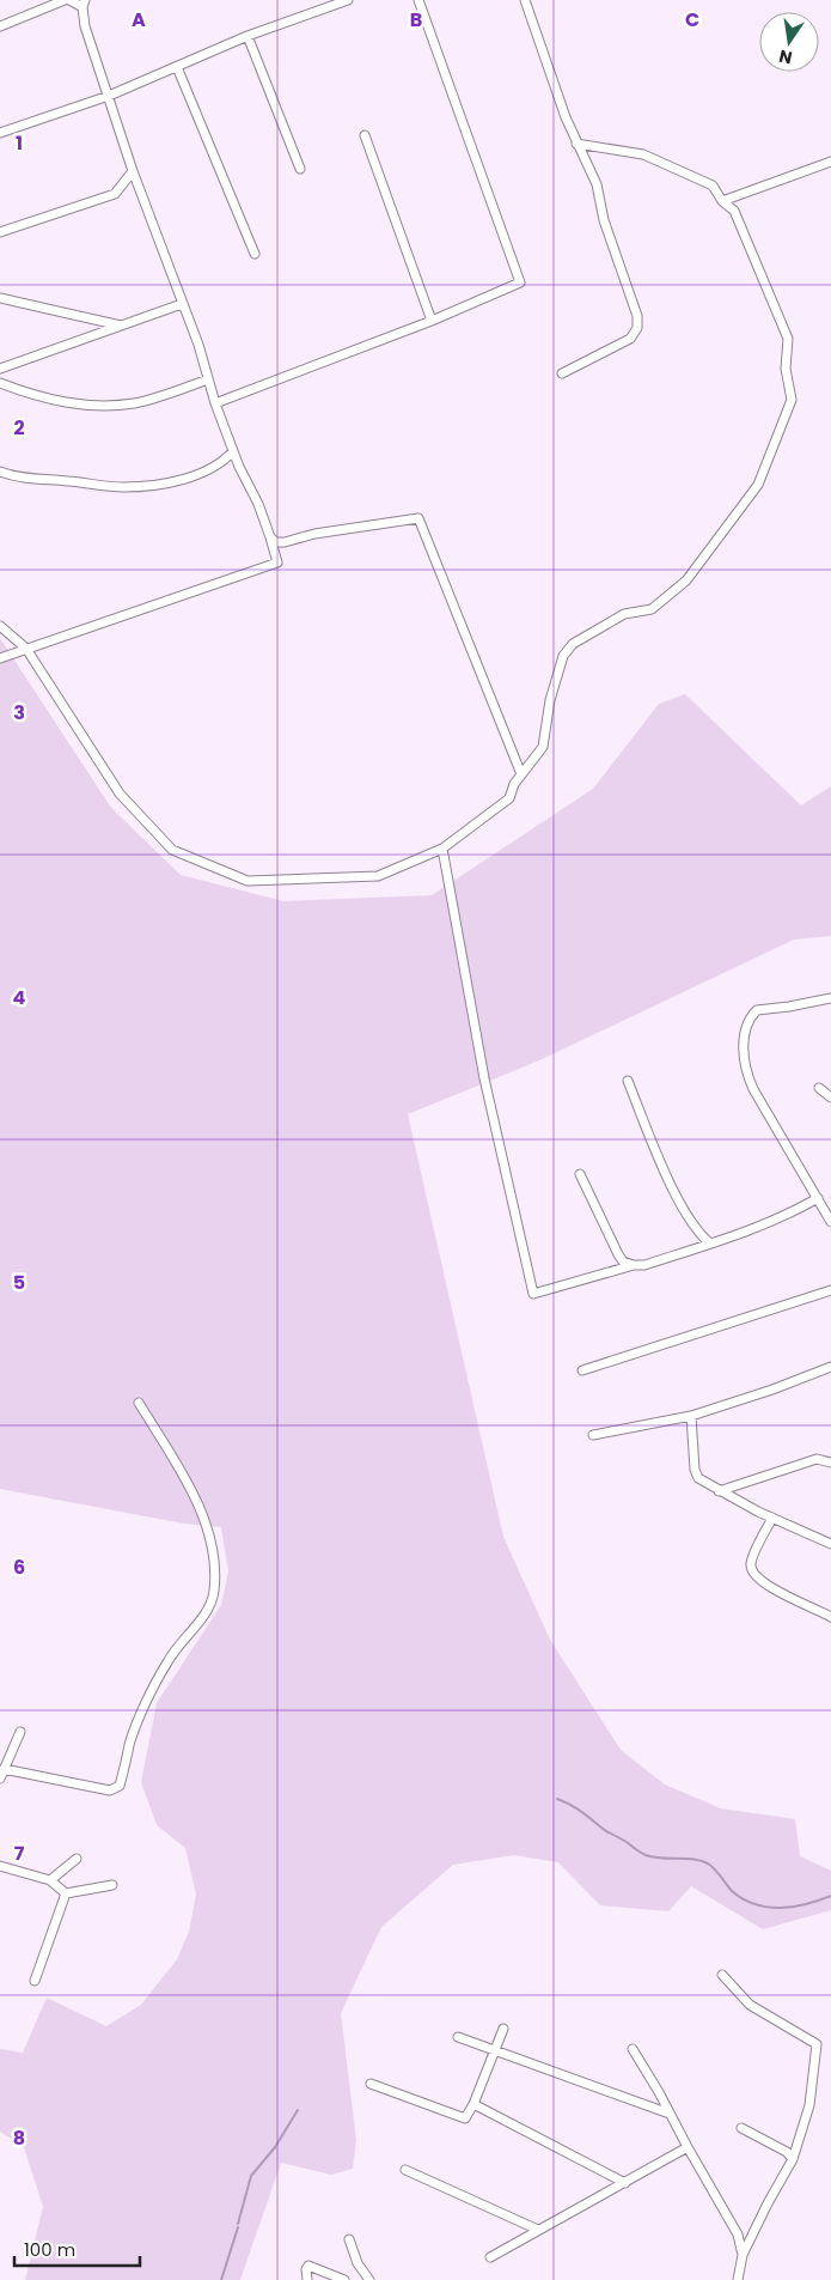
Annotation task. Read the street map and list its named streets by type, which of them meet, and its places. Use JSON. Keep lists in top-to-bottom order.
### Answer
{
  "scale_bar": "100 m",
  "north": "bottom",
  "grid": {
    "columns": ["A", "B", "C"],
    "rows": [
      "1",
      "2",
      "3",
      "4",
      "5",
      "6",
      "7",
      "8"
    ]
  }
}
